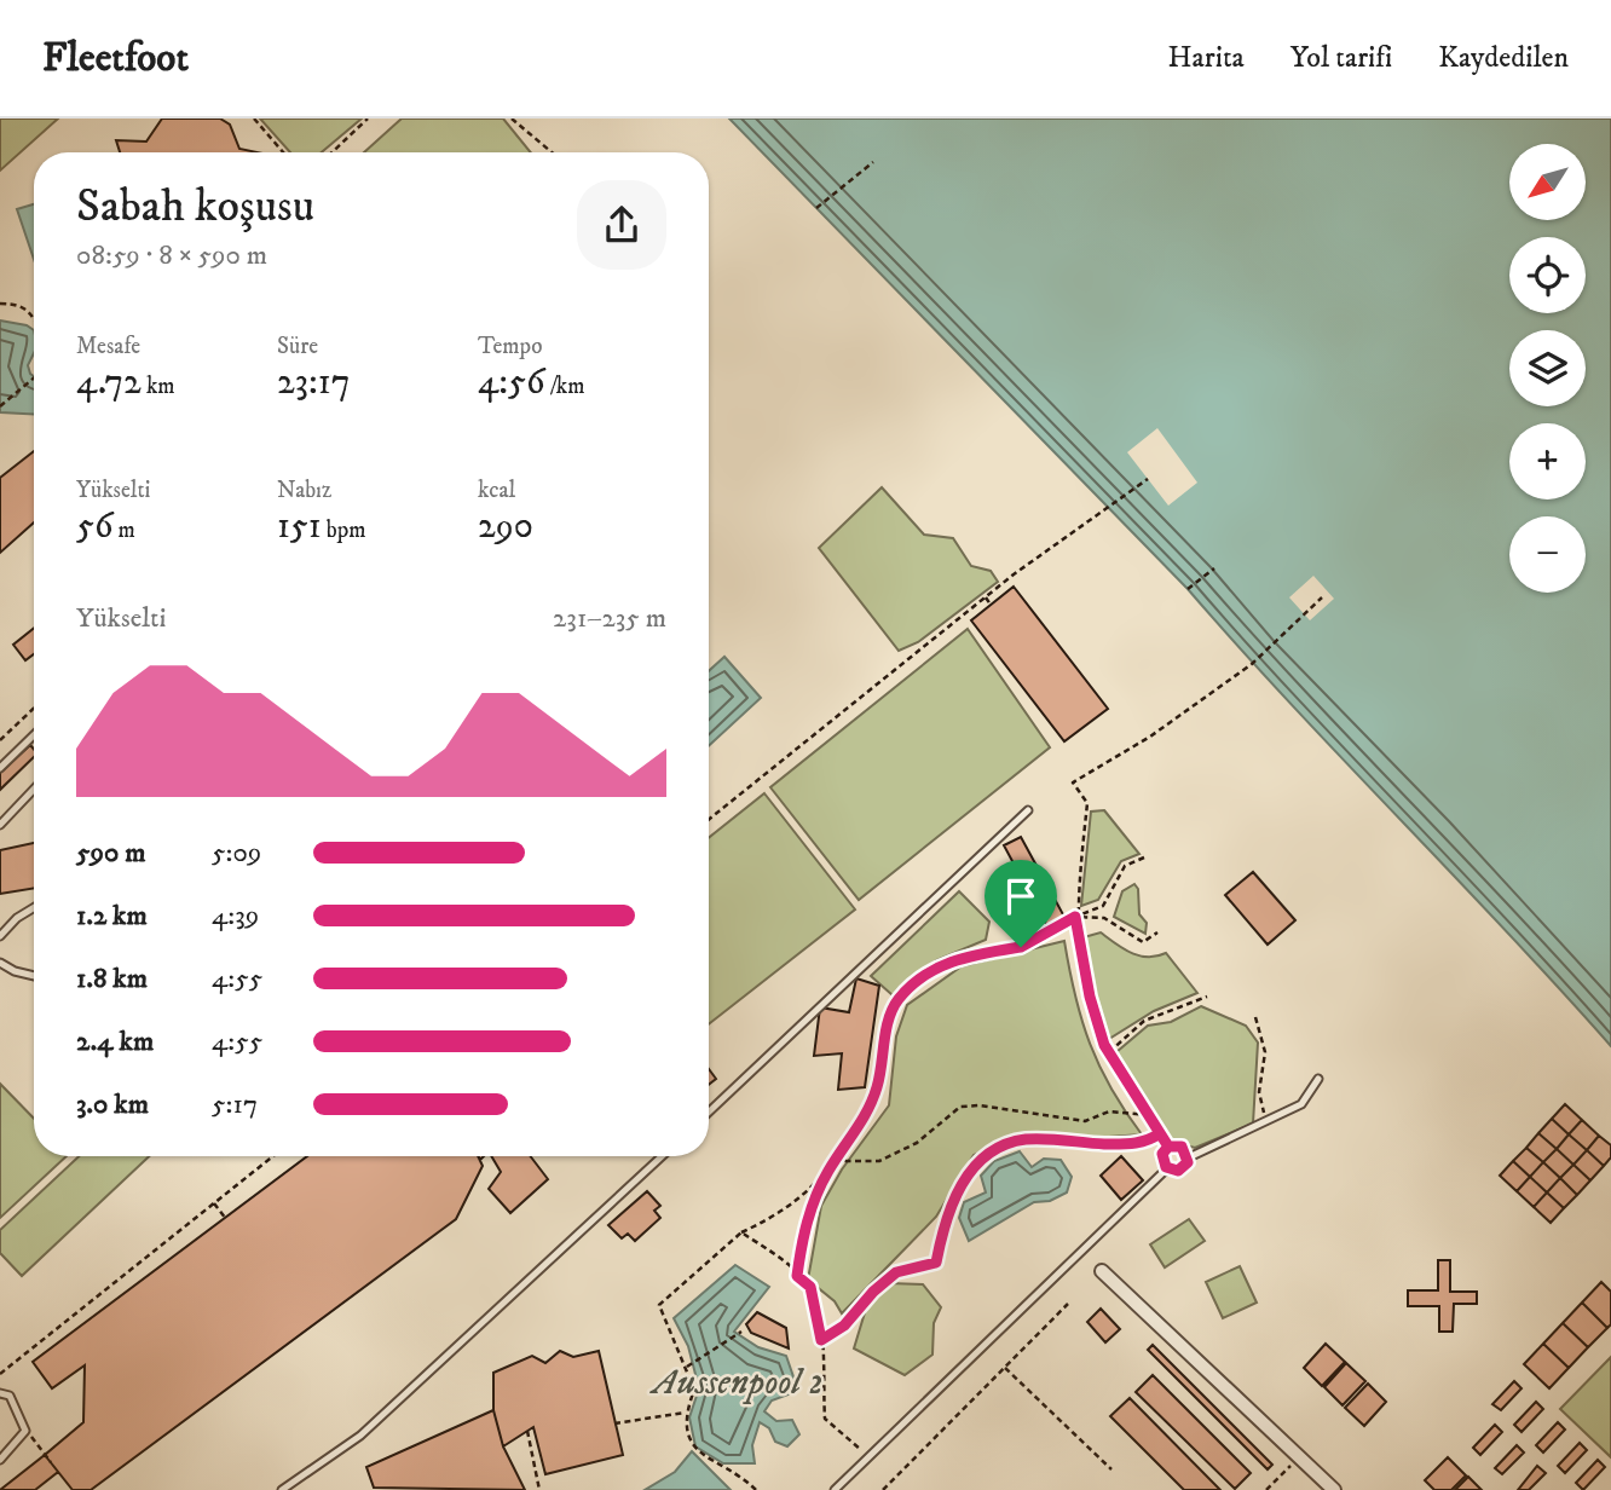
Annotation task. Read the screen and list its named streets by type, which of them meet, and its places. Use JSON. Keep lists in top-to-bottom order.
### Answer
{
  "water": ["Aussenpool 2"],
  "north": "bottom left",
  "page": {
    "header": "Fleetfoot",
    "nav": ["Harita", "Yol tarifi", "Kaydedilen"],
    "map_buttons": ["+", "−"],
    "heading": ["Sabah koşusu", "08:59 · 8 × 590 m"],
    "stats": [
      ["Mesafe", "4.72 km"],
      ["Süre", "23:17"],
      ["Tempo", "4:56 /km"],
      ["Yükselti", "56 m"],
      ["Nabız", "151 bpm"],
      ["kcal", "290"]
    ],
    "chart": ["Yükselti", "231–235 m"],
    "list": [
      {
        "name": "590 m",
        "note": "5:09"
      },
      {
        "name": "1.2 km",
        "note": "4:39"
      },
      {
        "name": "1.8 km",
        "note": "4:55"
      },
      {
        "name": "2.4 km",
        "note": "4:55"
      },
      {
        "name": "3.0 km",
        "note": "5:17"
      }
    ]
  }
}
